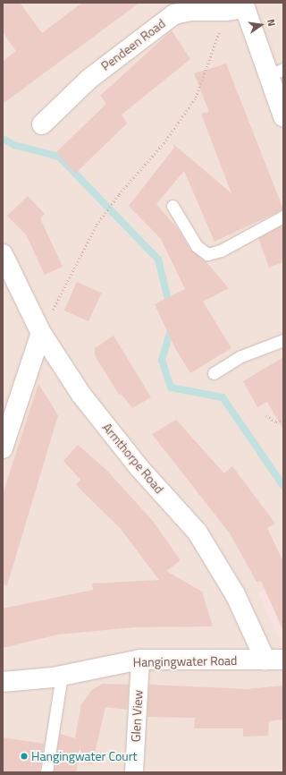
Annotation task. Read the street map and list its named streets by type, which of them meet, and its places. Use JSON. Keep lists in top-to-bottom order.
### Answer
{
  "streets": {
    "street": [
      "Pendeen Road",
      "Armthorpe Road",
      "Hangingwater Road",
      "Glen View"
    ]
  },
  "crossings": [
    ["Armthorpe Road", "Hangingwater Road"],
    ["Hangingwater Road", "Glen View"]
  ],
  "places": ["Hangingwater Court"],
  "north": "right"
}
